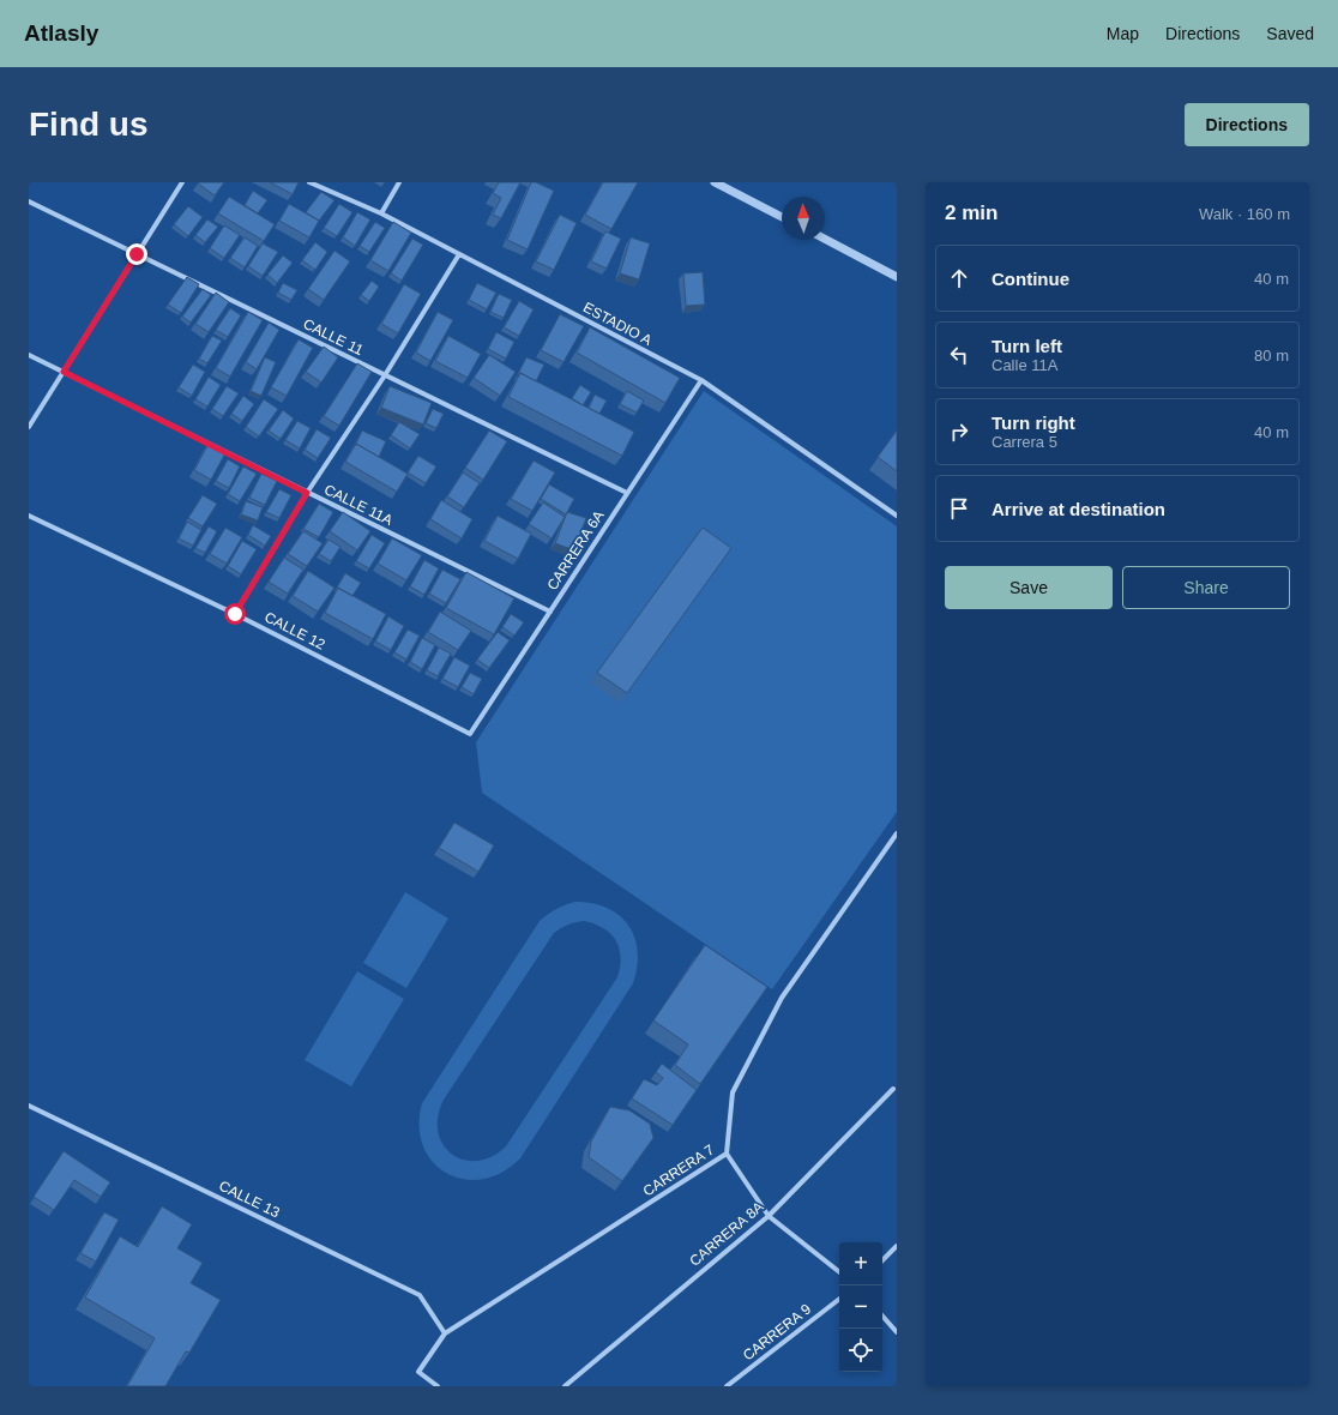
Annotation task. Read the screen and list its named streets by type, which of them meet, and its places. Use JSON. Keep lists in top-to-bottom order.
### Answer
{
  "streets": {
    "street": [
      "ESTADIO A",
      "CALLE 11",
      "CALLE 11A",
      "CARRERA 6A",
      "CALLE 12",
      "CARRERA 7",
      "CALLE 13",
      "CARRERA 8A",
      "CARRERA 9"
    ]
  },
  "crossings": [
    ["ESTADIO A", "CARRERA 6A"],
    ["CALLE 11", "CARRERA 6A"],
    ["CALLE 11A", "CARRERA 6A"],
    ["CARRERA 6A", "CALLE 12"],
    ["CARRERA 7", "CALLE 13"]
  ],
  "north": "top",
  "page": {
    "header": "Atlasly",
    "nav": ["Map", "Directions", "Saved"],
    "buttons": [
      "Directions",
      ["Save", "Share"]
    ],
    "title": "Find us",
    "heading": ["2 min", "Walk · 160 m"],
    "list": [
      ["Continue", "40 m"],
      ["Turn left", "Calle 11A", "80 m"],
      ["Turn right", "Carrera 5", "40 m"],
      "Arrive at destination"
    ],
    "map_buttons": ["+", "−"]
  }
}
